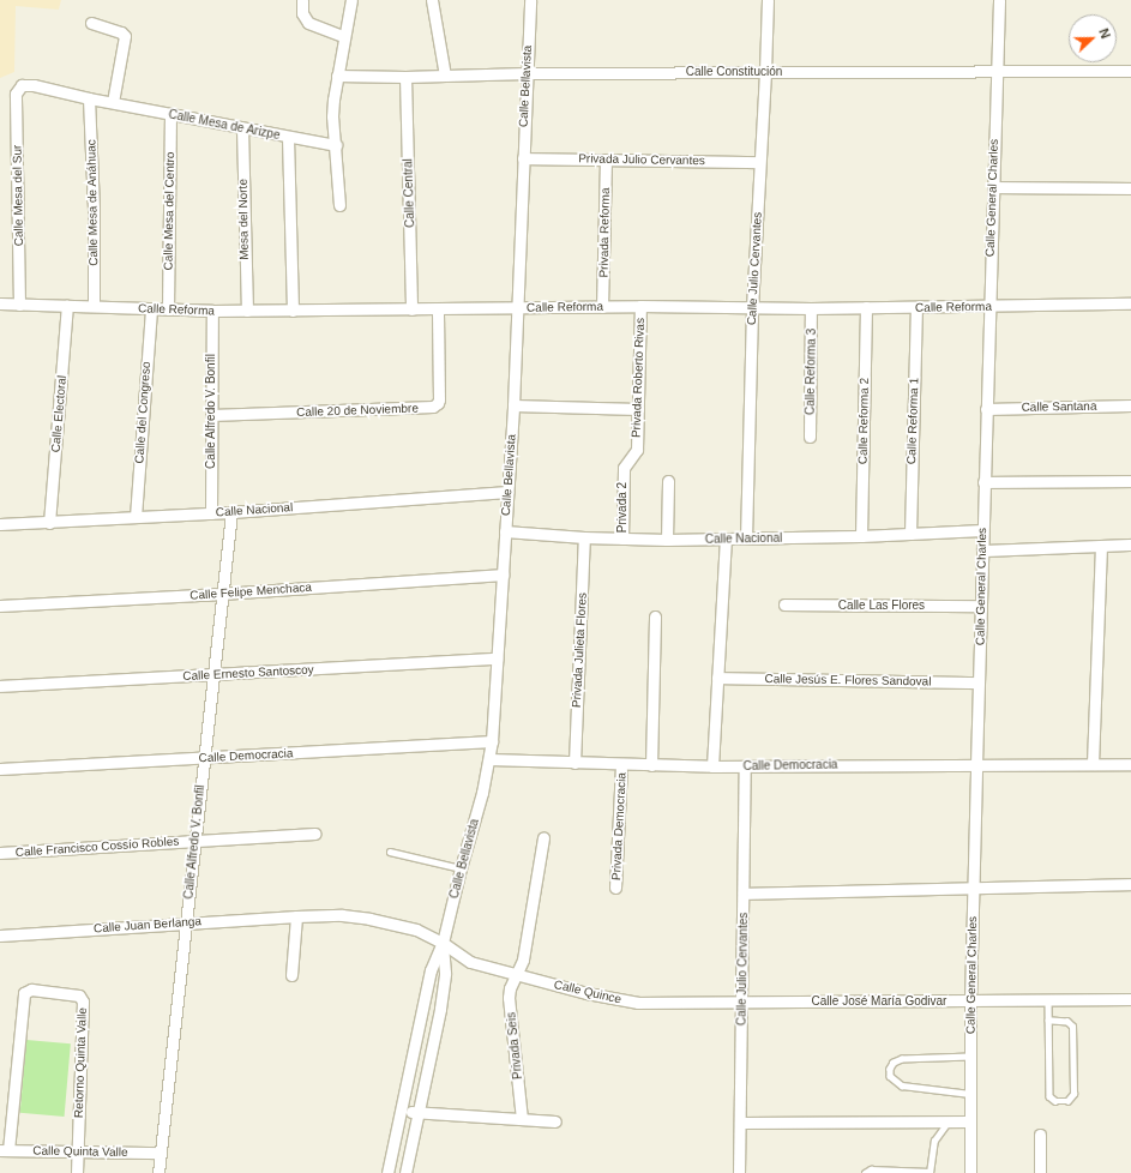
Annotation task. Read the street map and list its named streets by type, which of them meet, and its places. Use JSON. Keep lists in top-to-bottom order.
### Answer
{
  "streets": {
    "street": [
      "Calle Constitución",
      "Calle Bellavista",
      "Calle Mesa de Arizpe",
      "Privada Julio Cervantes",
      "Calle Central",
      "Calle Mesa del Sur",
      "Calle General Charles",
      "Calle Mesa de Anáhuac",
      "Calle Mesa del Centro",
      "Mesa del Norte",
      "Privada Reforma",
      "Calle Julio Cervantes",
      "Calle Reforma",
      "Calle Reforma 3",
      "Privada Roberto Rivas",
      "Calle Santana",
      "Calle 20 de Noviembre",
      "Calle Alfredo V. Bonfil",
      "Calle del Congreso",
      "Calle Electoral",
      "Calle Reforma 2",
      "Calle Reforma 1",
      "Privada 2",
      "Calle Nacional",
      "Calle Felipe Menchaca",
      "Calle Las Flores",
      "Privada Julieta Flores",
      "Calle Ernesto Santoscoy",
      "Calle Jesús E. Flores Sandoval",
      "Calle Democracia",
      "Privada Democracia",
      "Calle Francisco Cossío Robles",
      "Calle Juan Berlanga",
      "Calle Quince",
      "Calle José María Godivar",
      "Privada Seis",
      "Retorno Quinta Valle",
      "Calle Quinta Valle"
    ]
  },
  "crossings": [
    ["Calle Constitución", "Calle Bellavista"],
    ["Calle Constitución", "Calle Central"],
    ["Calle Constitución", "Calle General Charles"],
    ["Calle Constitución", "Calle Julio Cervantes"],
    ["Calle Bellavista", "Privada Julio Cervantes"],
    ["Calle Bellavista", "Calle Reforma"],
    ["Calle Bellavista", "Calle Nacional"],
    ["Calle Bellavista", "Calle Felipe Menchaca"],
    ["Calle Bellavista", "Calle Ernesto Santoscoy"],
    ["Calle Bellavista", "Calle Democracia"],
    ["Calle Bellavista", "Calle Juan Berlanga"],
    ["Calle Bellavista", "Calle Quince"],
    ["Calle Mesa de Arizpe", "Calle Mesa del Sur"],
    ["Calle Mesa de Arizpe", "Calle Mesa de Anáhuac"],
    ["Calle Mesa de Arizpe", "Calle Mesa del Centro"],
    ["Calle Mesa de Arizpe", "Mesa del Norte"],
    ["Privada Julio Cervantes", "Privada Reforma"],
    ["Privada Julio Cervantes", "Calle Julio Cervantes"],
    ["Calle Central", "Calle Reforma"],
    ["Calle Mesa del Sur", "Calle Reforma"],
    ["Calle General Charles", "Calle Reforma"],
    ["Calle General Charles", "Calle Santana"],
    ["Calle General Charles", "Calle Nacional"],
    ["Calle General Charles", "Calle Las Flores"],
    ["Calle General Charles", "Calle Jesús E. Flores Sandoval"],
    ["Calle General Charles", "Calle Democracia"],
    ["Calle General Charles", "Calle José María Godivar"],
    ["Calle Mesa de Anáhuac", "Calle Reforma"],
    ["Calle Mesa del Centro", "Calle Reforma"],
    ["Mesa del Norte", "Calle Reforma"],
    ["Privada Reforma", "Calle Reforma"],
    ["Calle Julio Cervantes", "Calle Reforma"],
    ["Calle Julio Cervantes", "Calle Nacional"],
    ["Calle Julio Cervantes", "Calle Democracia"],
    ["Calle Julio Cervantes", "Calle Quince"],
    ["Calle Julio Cervantes", "Calle José María Godivar"],
    ["Calle Reforma", "Calle Reforma 3"],
    ["Calle Reforma", "Privada Roberto Rivas"],
    ["Calle Reforma", "Calle 20 de Noviembre"],
    ["Calle Reforma", "Calle Alfredo V. Bonfil"],
    ["Calle Reforma", "Calle del Congreso"],
    ["Calle Reforma", "Calle Electoral"],
    ["Calle Reforma", "Calle Reforma 2"],
    ["Calle Reforma", "Calle Reforma 1"],
    ["Privada Roberto Rivas", "Privada 2"],
    ["Calle 20 de Noviembre", "Calle Alfredo V. Bonfil"],
    ["Calle Alfredo V. Bonfil", "Calle Nacional"],
    ["Calle Alfredo V. Bonfil", "Calle Felipe Menchaca"],
    ["Calle Alfredo V. Bonfil", "Calle Ernesto Santoscoy"],
    ["Calle Alfredo V. Bonfil", "Calle Democracia"],
    ["Calle Alfredo V. Bonfil", "Calle Francisco Cossío Robles"],
    ["Calle Alfredo V. Bonfil", "Calle Juan Berlanga"],
    ["Calle Alfredo V. Bonfil", "Calle Quinta Valle"],
    ["Calle del Congreso", "Calle Nacional"],
    ["Calle Electoral", "Calle Nacional"],
    ["Calle Reforma 2", "Calle Nacional"],
    ["Calle Reforma 1", "Calle Nacional"],
    ["Privada 2", "Calle Nacional"],
    ["Calle Nacional", "Privada Julieta Flores"],
    ["Privada Julieta Flores", "Calle Democracia"],
    ["Calle Democracia", "Privada Democracia"],
    ["Calle Juan Berlanga", "Calle Quince"],
    ["Calle Quince", "Calle José María Godivar"],
    ["Calle Quince", "Privada Seis"],
    ["Retorno Quinta Valle", "Calle Quinta Valle"]
  ],
  "north": "right"
}
